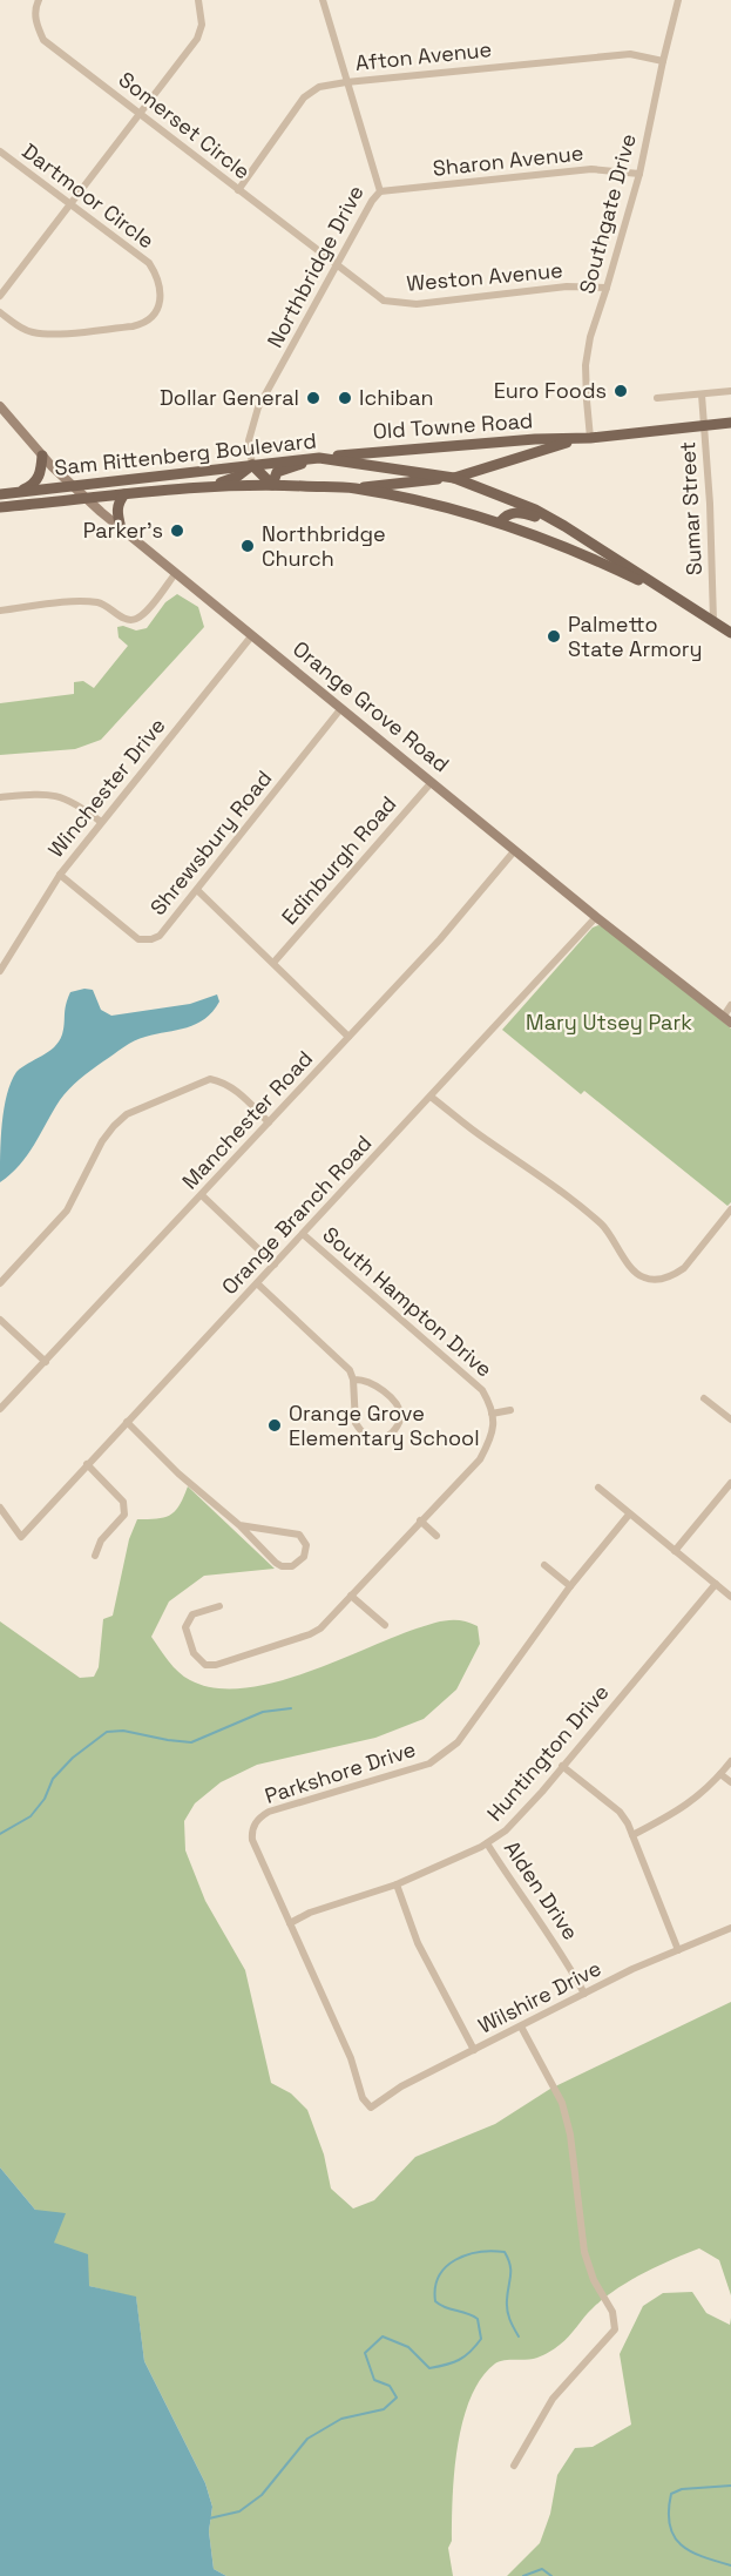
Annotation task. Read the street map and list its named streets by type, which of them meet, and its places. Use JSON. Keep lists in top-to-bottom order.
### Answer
{
  "streets": {
    "main road": ["Old Towne Road", "Sam Rittenberg Boulevard"],
    "street": [
      "Afton Avenue",
      "Somerset Circle",
      "Sharon Avenue",
      "Dartmoor Circle",
      "Southgate Drive",
      "Northbridge Drive",
      "Weston Avenue",
      "Sumar Street",
      "Orange Grove Road",
      "Winchester Drive",
      "Shrewsbury Road",
      "Edinburgh Road",
      "Manchester Road",
      "Orange Branch Road",
      "South Hampton Drive",
      "Huntington Drive",
      "Parkshore Drive",
      "Alden Drive",
      "Wilshire Drive"
    ]
  },
  "crossings": [
    ["Afton Avenue", "Somerset Circle"],
    ["Afton Avenue", "Southgate Drive"],
    ["Afton Avenue", "Northbridge Drive"],
    ["Somerset Circle", "Northbridge Drive"],
    ["Somerset Circle", "Weston Avenue"],
    ["Sharon Avenue", "Southgate Drive"],
    ["Sharon Avenue", "Northbridge Drive"],
    ["Southgate Drive", "Weston Avenue"],
    ["Southgate Drive", "Old Towne Road"],
    ["Northbridge Drive", "Weston Avenue"],
    ["Northbridge Drive", "Sam Rittenberg Boulevard"],
    ["Old Towne Road", "Sam Rittenberg Boulevard"],
    ["Old Towne Road", "Sumar Street"],
    ["Sam Rittenberg Boulevard", "Sumar Street"],
    ["Sam Rittenberg Boulevard", "Orange Grove Road"],
    ["Orange Grove Road", "Winchester Drive"],
    ["Orange Grove Road", "Shrewsbury Road"],
    ["Orange Grove Road", "Edinburgh Road"],
    ["Orange Grove Road", "Manchester Road"],
    ["Orange Grove Road", "Orange Branch Road"],
    ["Winchester Drive", "Shrewsbury Road"],
    ["Orange Branch Road", "South Hampton Drive"],
    ["Huntington Drive", "Parkshore Drive"],
    ["Huntington Drive", "Alden Drive"],
    ["Parkshore Drive", "Wilshire Drive"],
    ["Alden Drive", "Wilshire Drive"]
  ],
  "parks": ["Mary Utsey Park"],
  "places": [
    "Euro Foods",
    "Dollar General",
    "Ichiban",
    "Parker's",
    "Northbridge Church",
    "Palmetto State Armory",
    "Orange Grove Elementary School"
  ]
}
